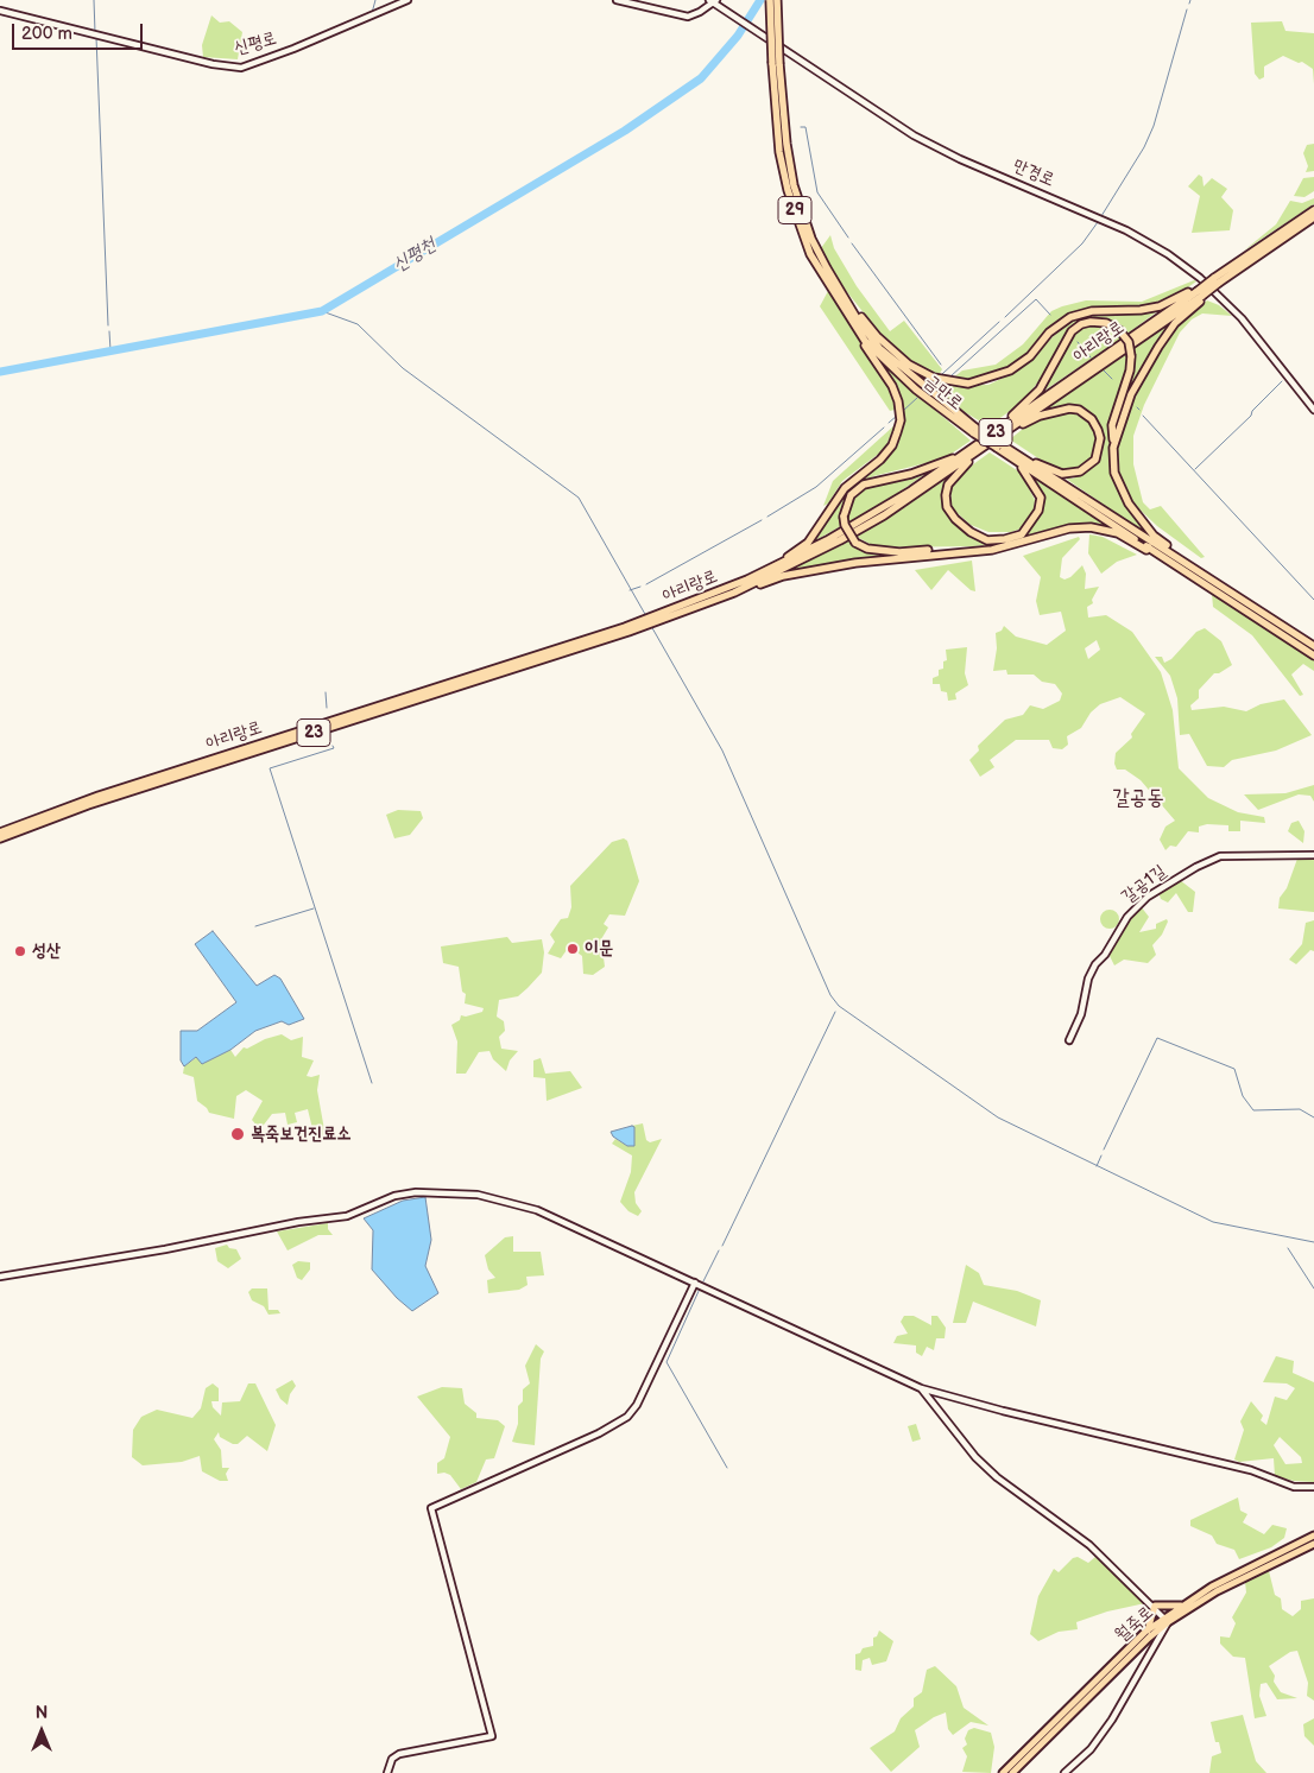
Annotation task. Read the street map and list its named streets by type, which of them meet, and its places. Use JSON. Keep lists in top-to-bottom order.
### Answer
{
  "streets": {
    "highway": [
      "29",
      "아리랑로",
      "금만로",
      "23"
    ],
    "main road": ["월죽로"],
    "street": ["신평로", "만경로", "갈공1길"]
  },
  "crossings": [
    ["29", "아리랑로"],
    ["29", "금만로"]
  ],
  "districts": ["갈공동"],
  "water": ["신평천"],
  "places": ["이문", "성산", "복죽보건진료소"],
  "scale_bar": "200 m",
  "north": "top"
}
